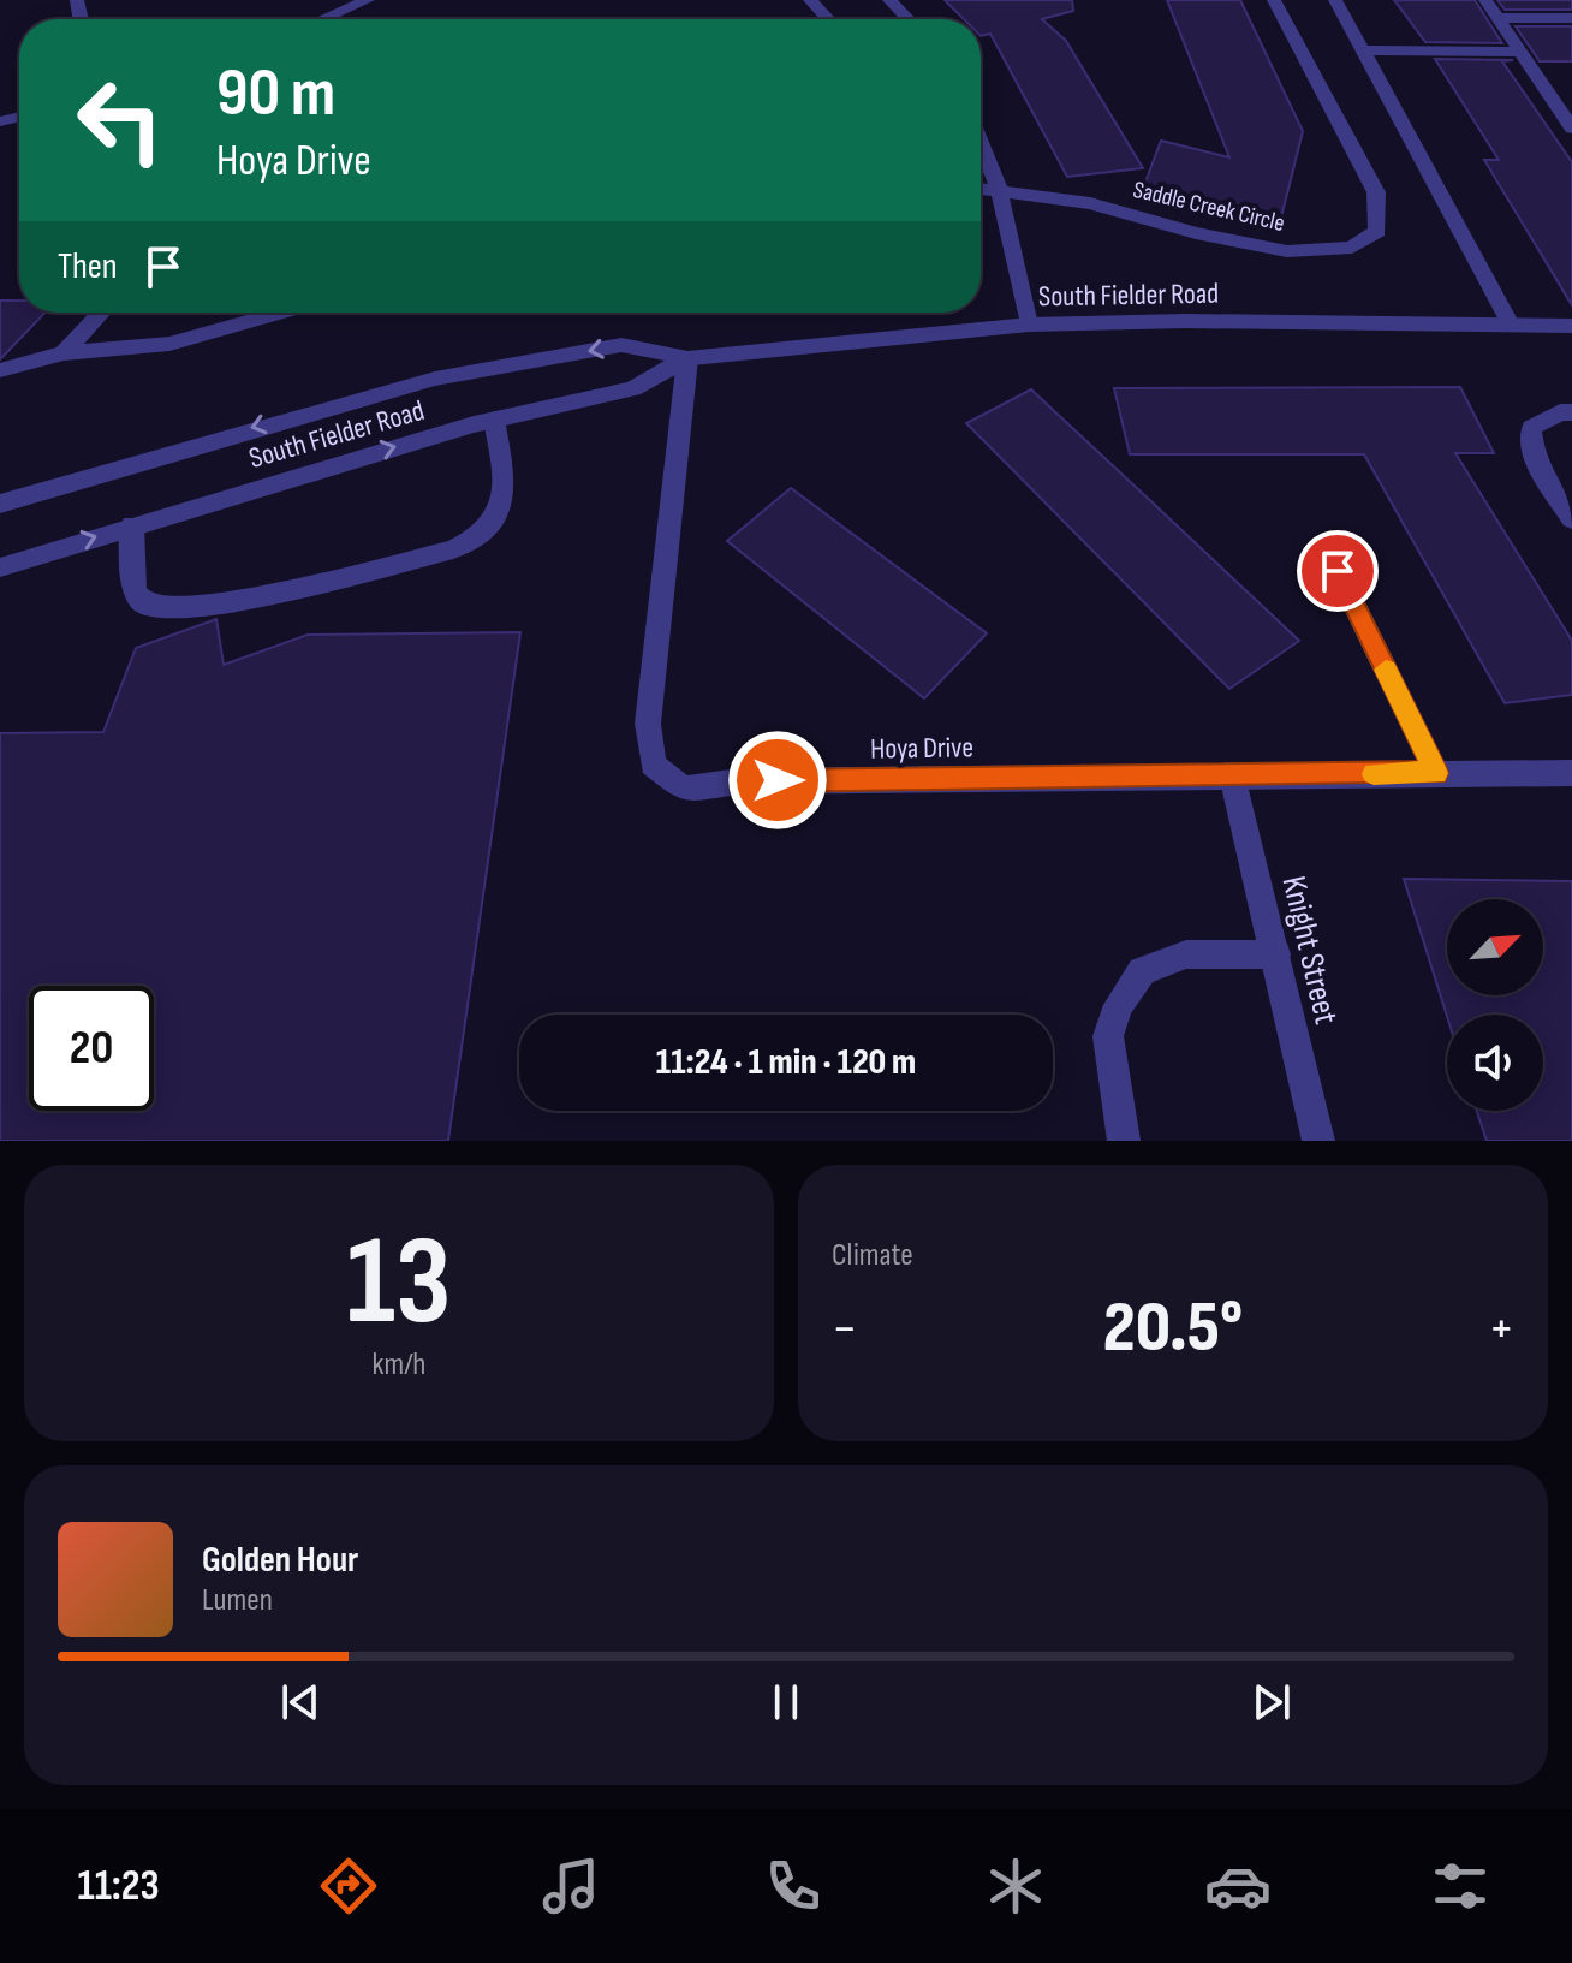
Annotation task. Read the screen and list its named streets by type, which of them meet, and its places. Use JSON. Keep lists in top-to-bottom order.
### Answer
{
  "streets": {
    "street": [
      "Saddle Creek Circle",
      "South Fielder Road",
      "Hoya Drive",
      "Knight Street"
    ]
  },
  "crossings": [
    ["South Fielder Road", "Hoya Drive"],
    ["Hoya Drive", "Knight Street"]
  ],
  "north": "top right",
  "page": {
    "turn": ["90 m", "Hoya Drive"],
    "then": "Then",
    "limit": "20",
    "trip": "11:24 · 1 min · 120 m",
    "tile": [
      ["13", "km/h"],
      "Climate"
    ],
    "heat": ["−", "20.5°", "+"],
    "song": ["Golden Hour", "Lumen"],
    "tabs": "11:23"
  }
}
